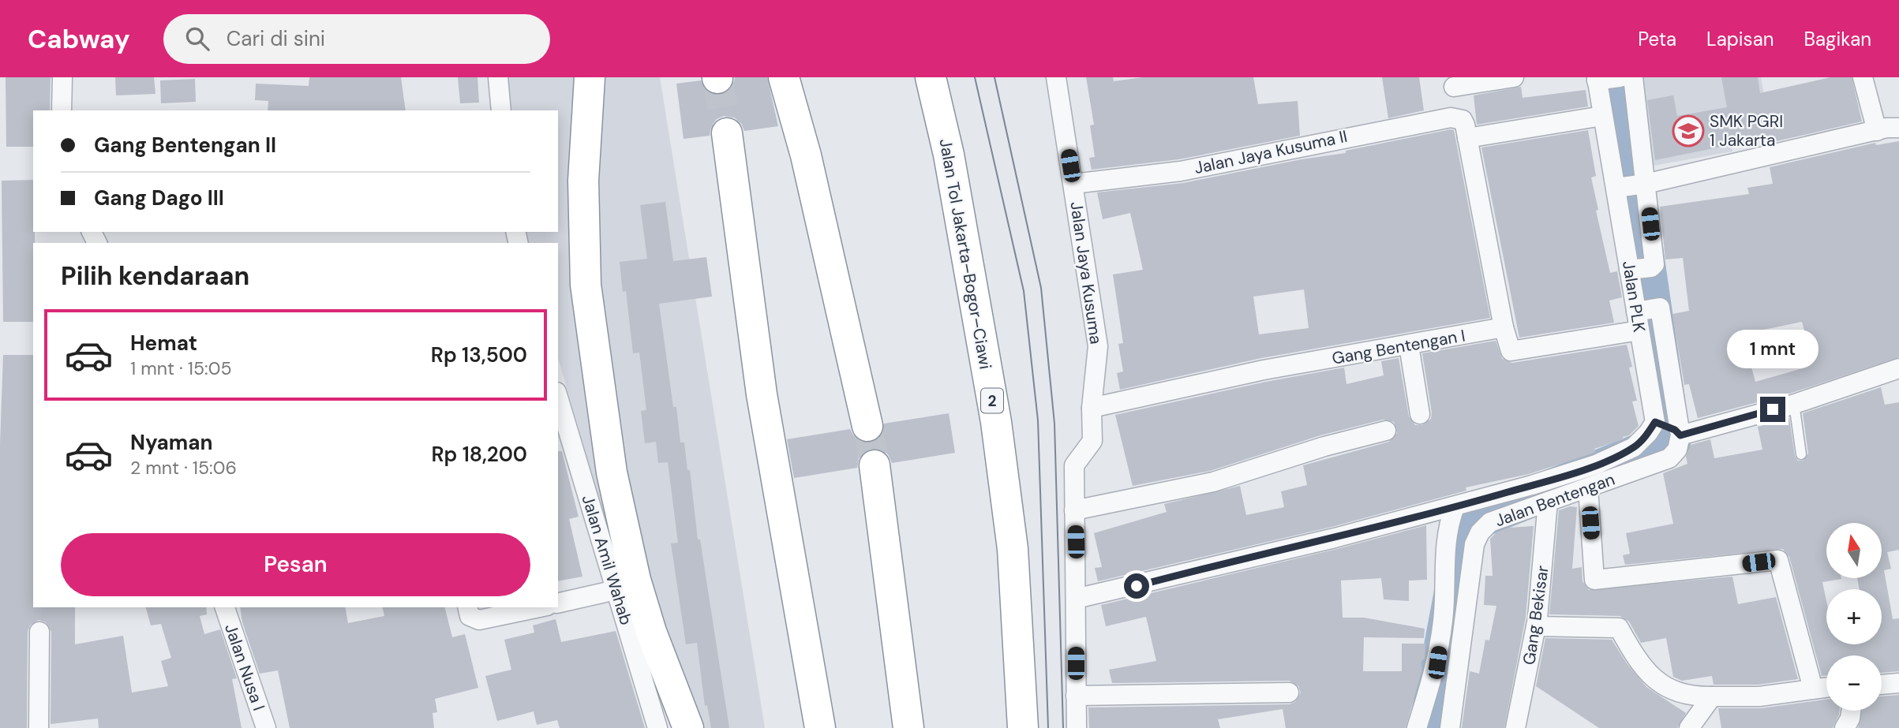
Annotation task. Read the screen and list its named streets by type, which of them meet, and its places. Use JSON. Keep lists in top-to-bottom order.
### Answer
{
  "streets": {
    "highway": ["Jalan Tol Jakarta–Bogor–Ciawi", "2"],
    "street": [
      "Jalan Jaya Kusuma II",
      "Jalan Jaya Kusuma",
      "Jalan PLK",
      "Gang Bentengan I",
      "Jalan Bentengan",
      "Jalan Amil Wahab",
      "Gang Bekisar",
      "Jalan Nusa I"
    ]
  },
  "crossings": [
    ["Jalan Jaya Kusuma II", "Jalan Jaya Kusuma"],
    ["Jalan Jaya Kusuma", "Gang Bentengan I"],
    ["Jalan PLK", "Jalan Bentengan"],
    ["Jalan Bentengan", "Gang Bekisar"]
  ],
  "places": {
    "school or university": ["SMK PGRI 1 Jakarta"]
  },
  "north": "top",
  "page": {
    "header": "Cabway",
    "search": "Cari di sini",
    "nav": ["Peta", "Lapisan", "Bagikan"],
    "banner": ["Gang Bentengan II", "Gang Dago III"],
    "heading": "Pilih kendaraan",
    "list": [
      {
        "name": "Hemat",
        "note": "1 mnt · 15:05",
        "value": "Rp 13,500"
      },
      {
        "name": "Nyaman",
        "note": "2 mnt · 15:06",
        "value": "Rp 18,200"
      }
    ],
    "bubble": "1 mnt",
    "buttons": "Pesan",
    "map_buttons": ["+", "−"]
  }
}
